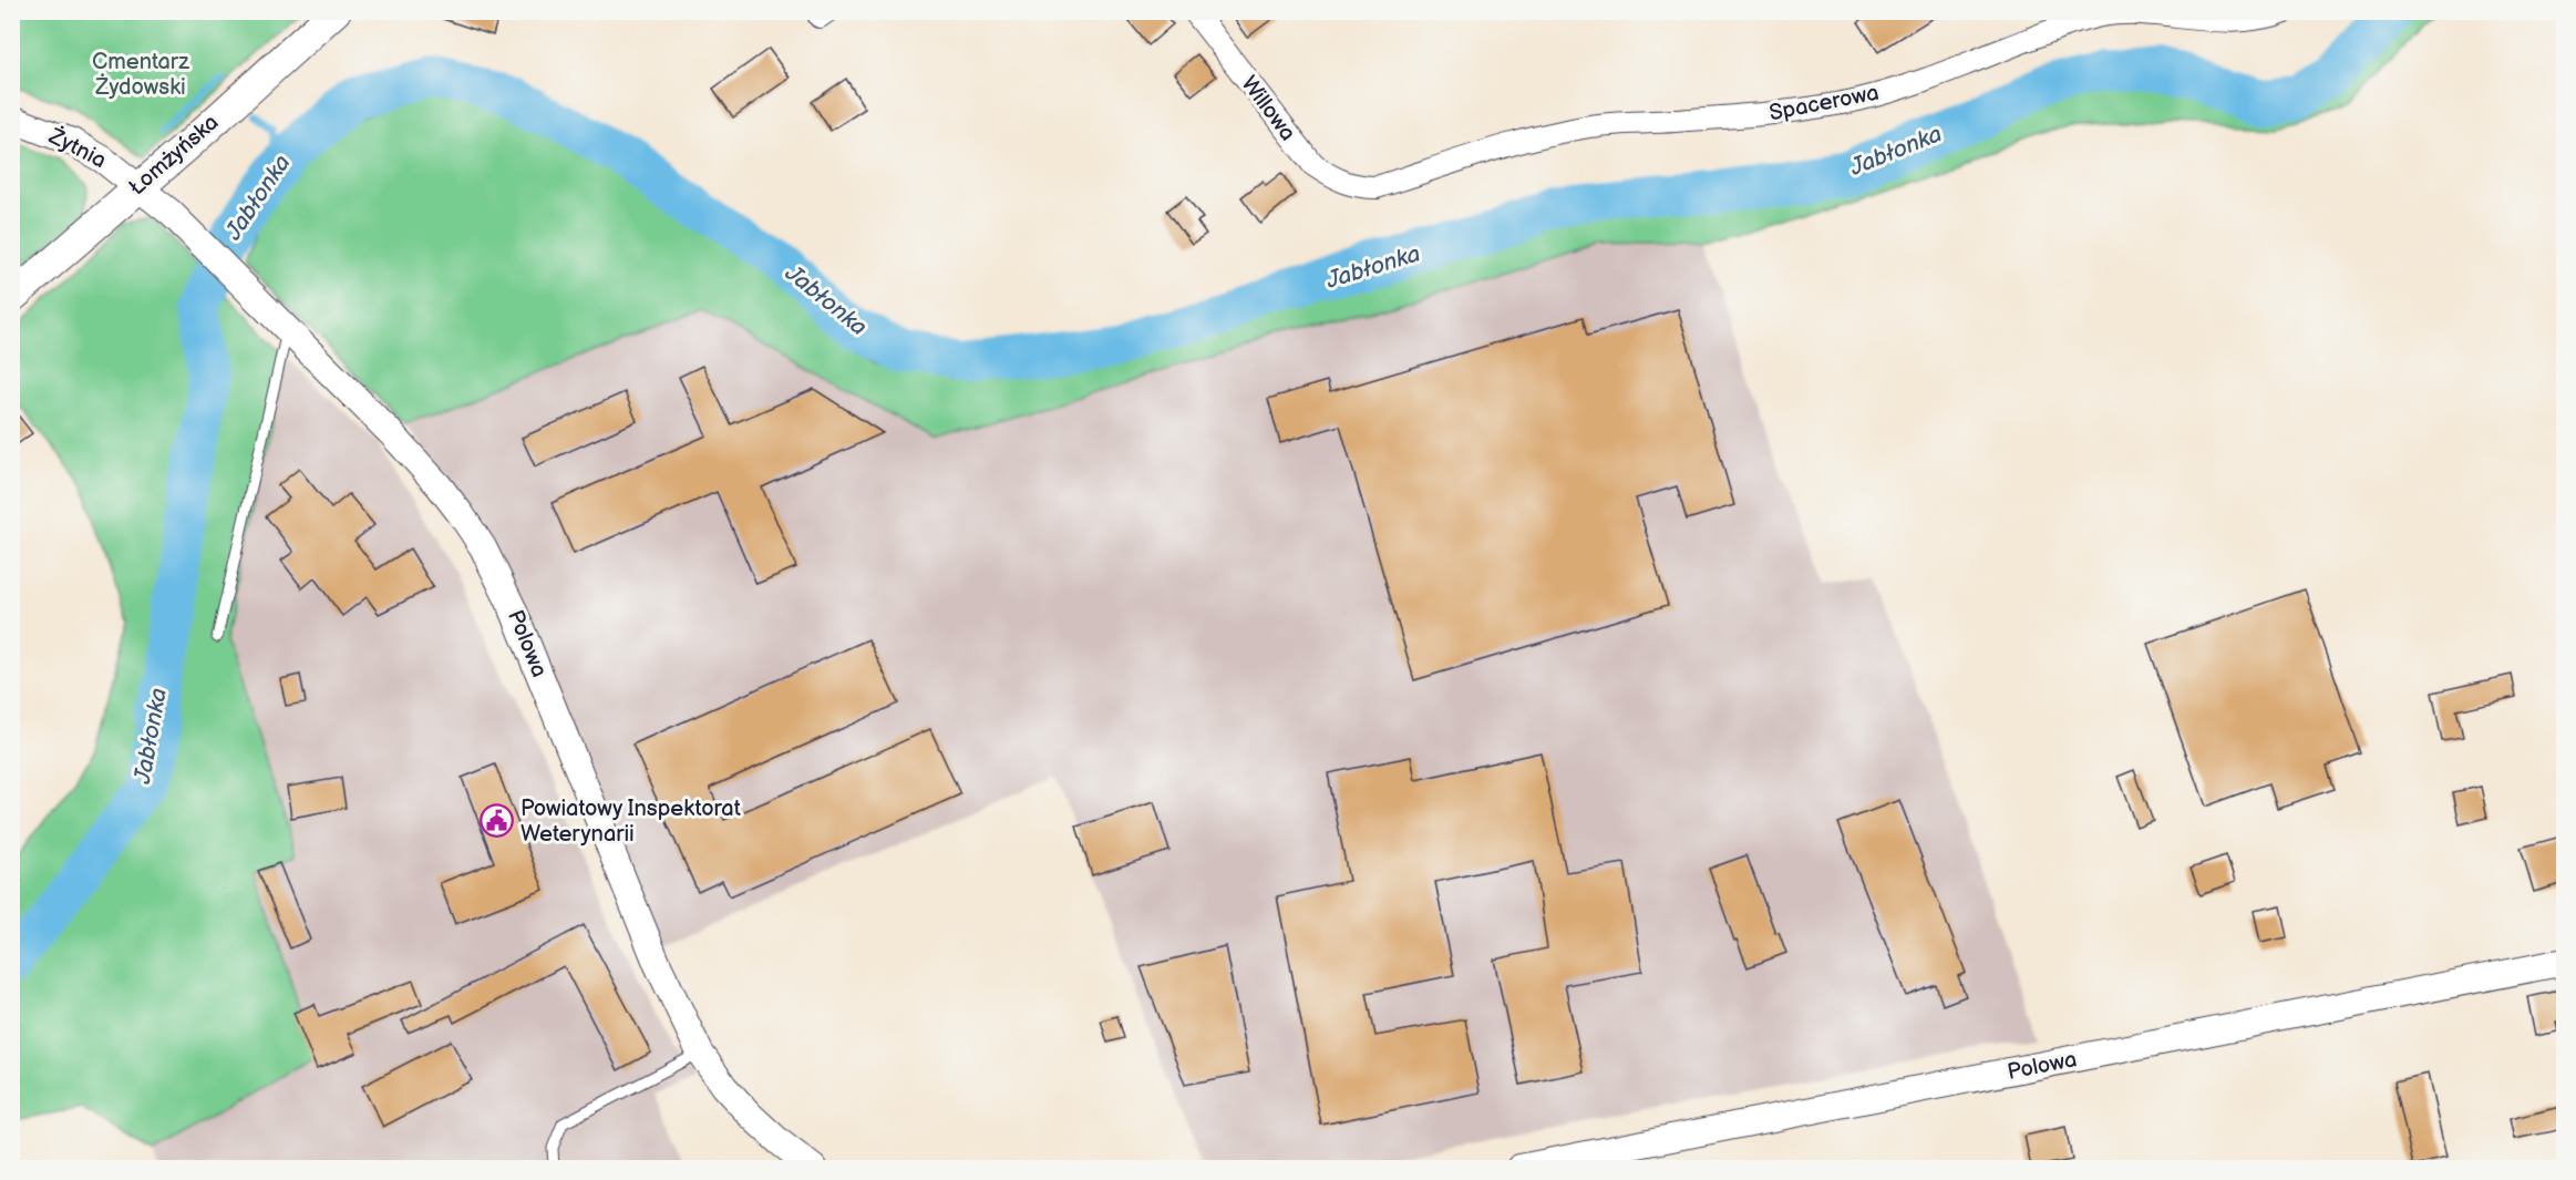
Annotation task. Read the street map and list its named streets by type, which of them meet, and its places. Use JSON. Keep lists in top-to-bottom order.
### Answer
{
  "streets": {
    "main road": ["Łomżyńska"],
    "street": [
      "Spacerowa",
      "Willowa",
      "Żytnia",
      "Polowa"
    ]
  },
  "crossings": [
    ["Spacerowa", "Willowa"],
    ["Żytnia", "Łomżyńska"],
    ["Żytnia", "Polowa"],
    ["Łomżyńska", "Polowa"]
  ],
  "water": ["Jabłonka"],
  "parks": ["Cmentarz Żydowski"],
  "places": {
    "public building": ["Powiatowy Inspektorat Weterynarii"]
  }
}
